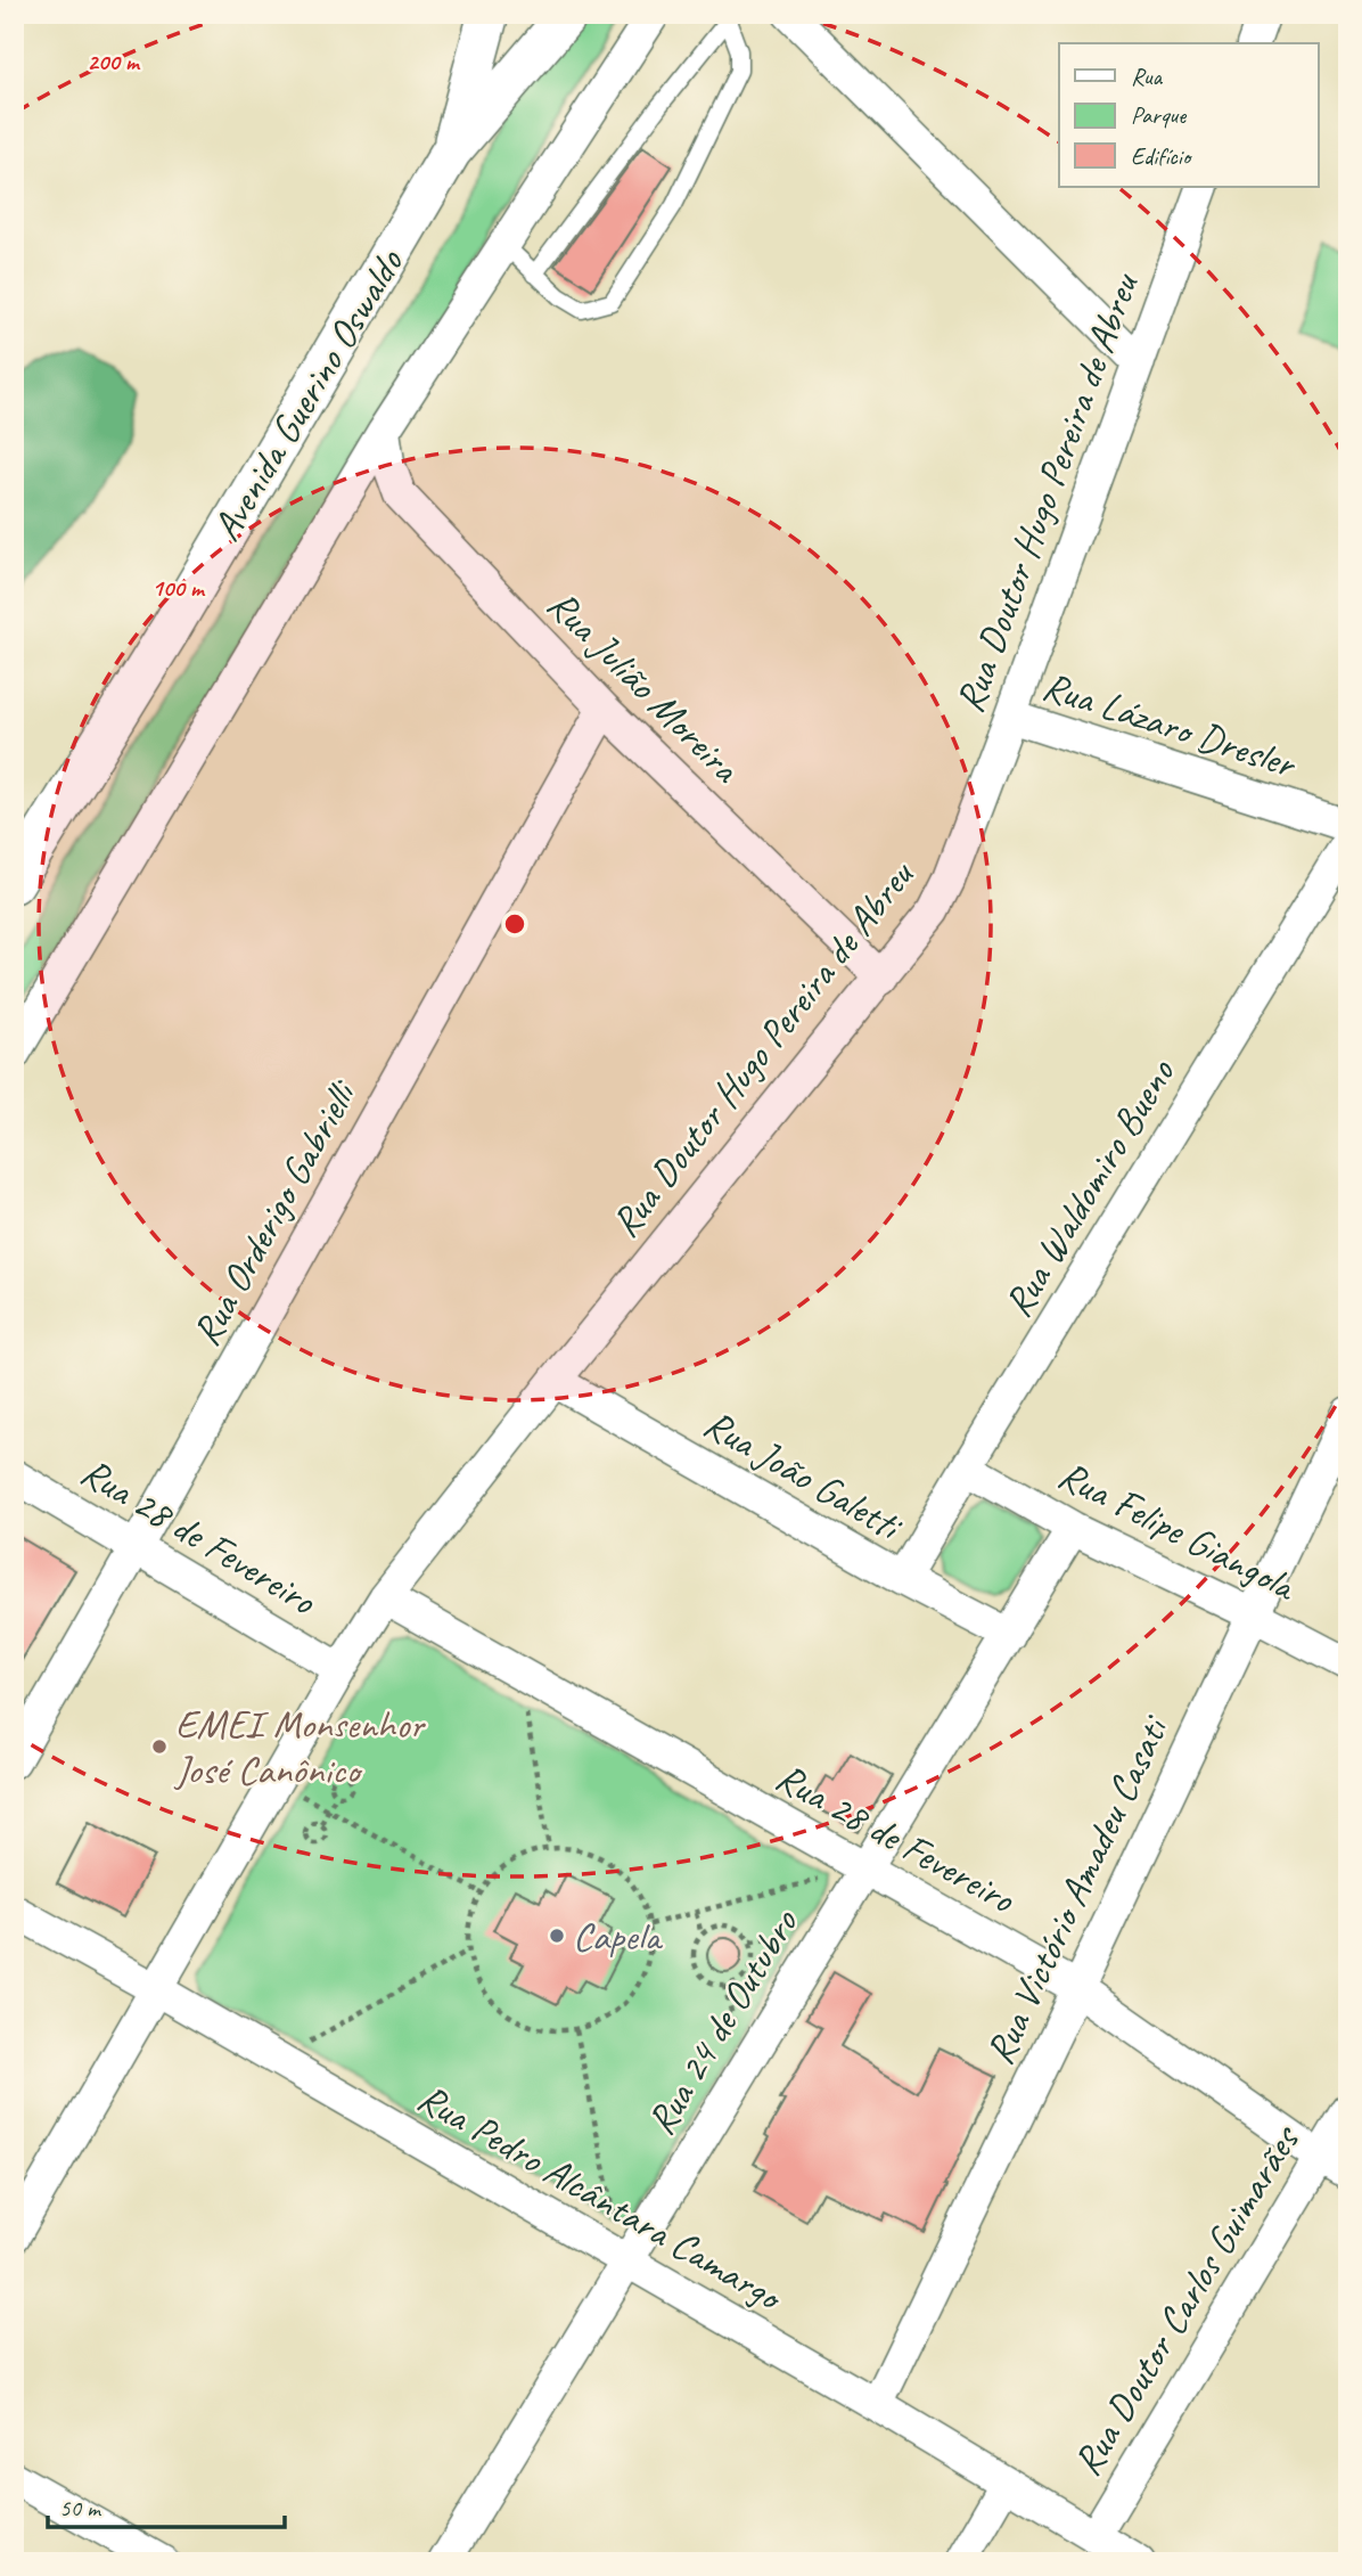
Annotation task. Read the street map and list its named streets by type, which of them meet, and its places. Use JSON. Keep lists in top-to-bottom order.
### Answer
{
  "streets": {
    "street": [
      "Avenida Guerino Oswaldo",
      "Rua Doutor Hugo Pereira de Abreu",
      "Rua Julião Moreira",
      "Rua Lázaro Dresler",
      "Rua Waldomiro Bueno",
      "Rua Orderigo Gabrielli",
      "Rua João Galetti",
      "Rua Felipe Giangola",
      "Rua 28 de Fevereiro",
      "Rua Victório Amadeu Casati",
      "Rua 24 de Outubro",
      "Rua Pedro Alcântara Camargo",
      "Rua Doutor Carlos Guimarães"
    ]
  },
  "crossings": [
    ["Rua Doutor Hugo Pereira de Abreu", "Rua Julião Moreira"],
    ["Rua Doutor Hugo Pereira de Abreu", "Rua Lázaro Dresler"],
    ["Rua Doutor Hugo Pereira de Abreu", "Rua João Galetti"],
    ["Rua Doutor Hugo Pereira de Abreu", "Rua 28 de Fevereiro"],
    ["Rua Doutor Hugo Pereira de Abreu", "Rua Pedro Alcântara Camargo"],
    ["Rua Julião Moreira", "Rua Orderigo Gabrielli"],
    ["Rua Waldomiro Bueno", "Rua João Galetti"],
    ["Rua Waldomiro Bueno", "Rua Felipe Giangola"],
    ["Rua Orderigo Gabrielli", "Rua 28 de Fevereiro"],
    ["Rua João Galetti", "Rua 24 de Outubro"],
    ["Rua Felipe Giangola", "Rua Victório Amadeu Casati"],
    ["Rua Felipe Giangola", "Rua 24 de Outubro"],
    ["Rua 28 de Fevereiro", "Rua Victório Amadeu Casati"],
    ["Rua 28 de Fevereiro", "Rua 24 de Outubro"],
    ["Rua 28 de Fevereiro", "Rua Doutor Carlos Guimarães"],
    ["Rua Victório Amadeu Casati", "Rua Pedro Alcântara Camargo"],
    ["Rua 24 de Outubro", "Rua Pedro Alcântara Camargo"],
    ["Rua Pedro Alcântara Camargo", "Rua Doutor Carlos Guimarães"]
  ],
  "places": ["EMEI Monsenhor José Canônico", "Capela"],
  "legend": ["Rua", "Parque", "Edifício"],
  "scale_bar": "50 m",
  "rings": ["200 m", "100 m"]
}
